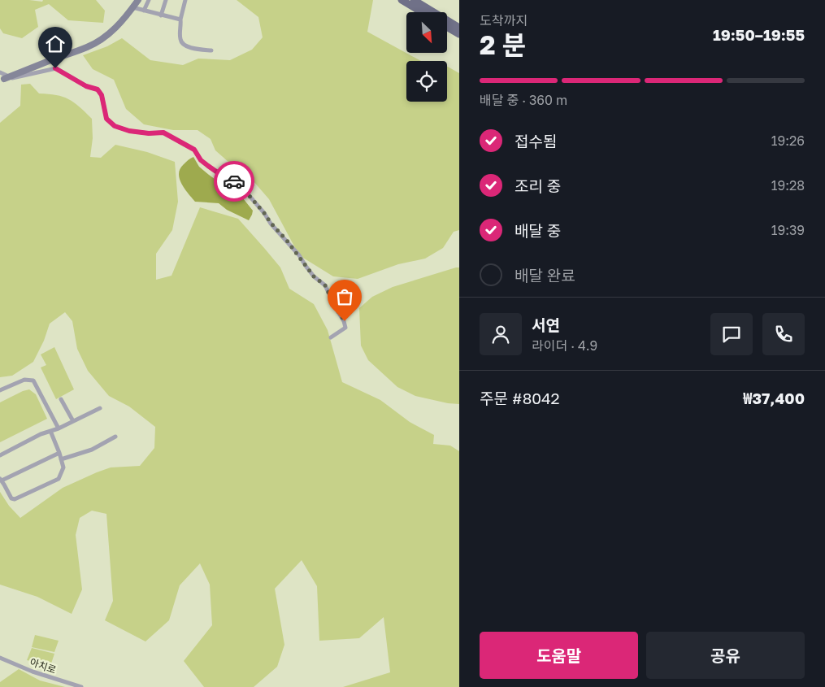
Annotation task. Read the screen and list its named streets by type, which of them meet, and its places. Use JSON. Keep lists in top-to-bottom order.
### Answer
{
  "streets": {
    "street": ["아치로"]
  },
  "north": "bottom right",
  "page": {
    "heading": ["2 분", "도착까지", "19:50–19:55"],
    "panel": [
      "서연",
      "라이더 · 4.9",
      "주문 #8042",
      "₩37,400"
    ],
    "bar": "배달 중 · 360 m",
    "list": [
      ["접수됨", "19:26"],
      ["조리 중", "19:28"],
      ["배달 중", "19:39"],
      "배달 완료"
    ],
    "buttons": ["도움말", "공유"]
  }
}
